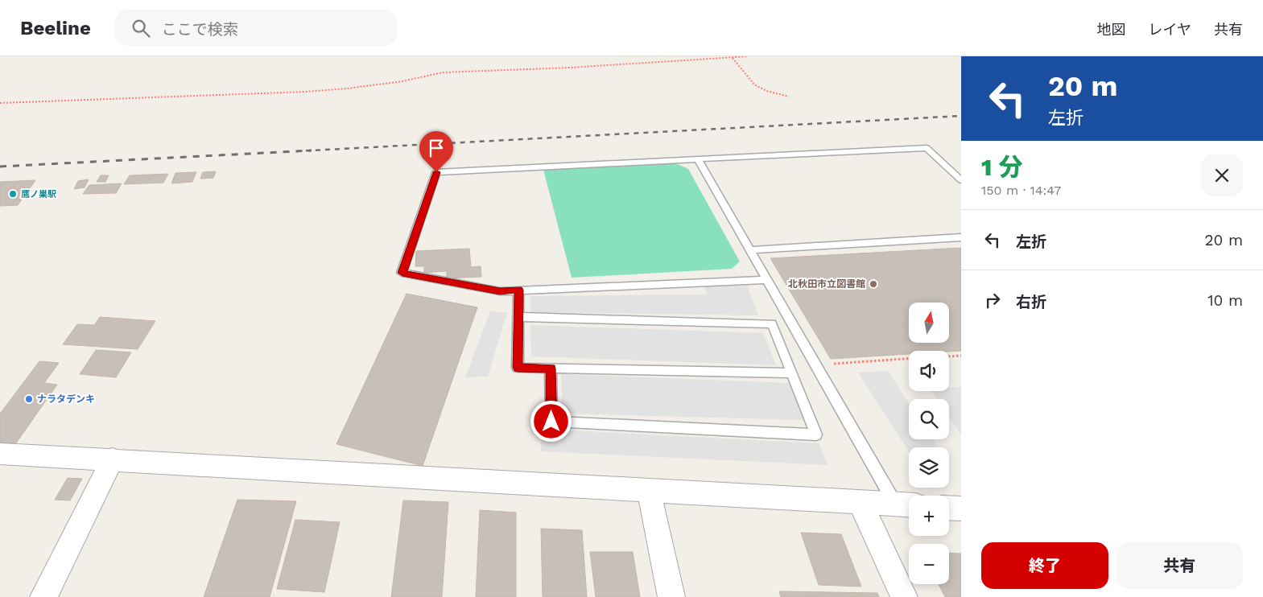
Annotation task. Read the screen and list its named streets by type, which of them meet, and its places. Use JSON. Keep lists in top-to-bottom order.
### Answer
{
  "places": ["鷹ノ巣駅", "北秋田市立図書館", "ナラタデンキ"],
  "north": "top",
  "page": {
    "header": "Beeline",
    "search": "ここで検索",
    "nav": ["地図", "レイヤ", "共有"],
    "turn": ["20 m", "左折"],
    "heading": ["1 分", "150 m · 14:47"],
    "list": [
      {
        "name": "左折",
        "value": "20 m"
      },
      {
        "name": "右折",
        "value": "10 m"
      }
    ],
    "map_buttons": ["+", "−"],
    "buttons": ["終了", "共有"]
  }
}
